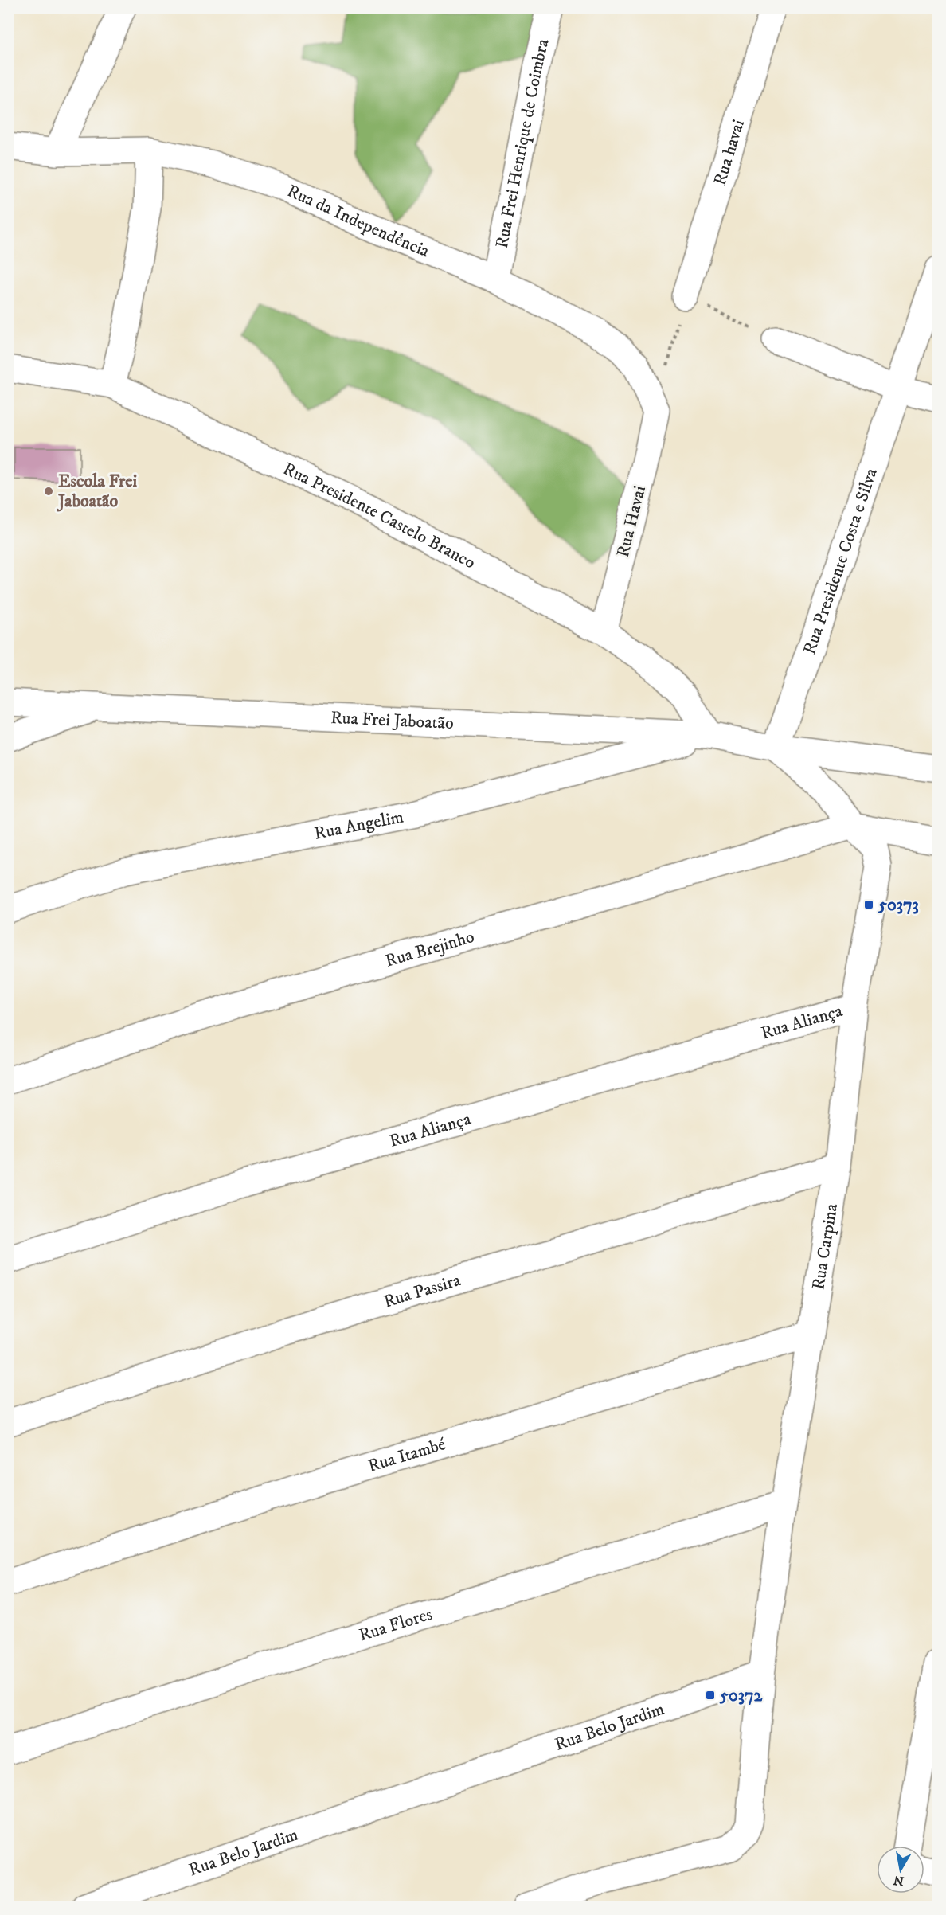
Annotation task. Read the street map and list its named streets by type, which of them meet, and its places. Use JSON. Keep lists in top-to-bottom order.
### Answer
{
  "streets": {
    "street": [
      "Rua Frei Henrique de Coimbra",
      "Rua havai",
      "Rua da Independência",
      "Rua Presidente Castelo Branco",
      "Rua Havai",
      "Rua Presidente Costa e Silva",
      "Rua Frei Jaboatão",
      "Rua Angelim",
      "Rua Brejinho",
      "Rua Aliança",
      "Rua Carpina",
      "Rua Passira",
      "Rua Itambé",
      "Rua Flores",
      "Rua Belo Jardim"
    ]
  },
  "crossings": [
    ["Rua Frei Henrique de Coimbra", "Rua da Independência"],
    ["Rua da Independência", "Rua Havai"],
    ["Rua Presidente Castelo Branco", "Rua Havai"],
    ["Rua Presidente Castelo Branco", "Rua Frei Jaboatão"],
    ["Rua Presidente Castelo Branco", "Rua Angelim"],
    ["Rua Presidente Costa e Silva", "Rua Frei Jaboatão"],
    ["Rua Frei Jaboatão", "Rua Angelim"],
    ["Rua Brejinho", "Rua Carpina"],
    ["Rua Aliança", "Rua Carpina"],
    ["Rua Carpina", "Rua Passira"],
    ["Rua Carpina", "Rua Itambé"],
    ["Rua Carpina", "Rua Flores"],
    ["Rua Carpina", "Rua Belo Jardim"]
  ],
  "places": {
    "other": ["Escola Frei Jaboatão"],
    "transit": ["50373", "50372"]
  },
  "north": "bottom"
}
